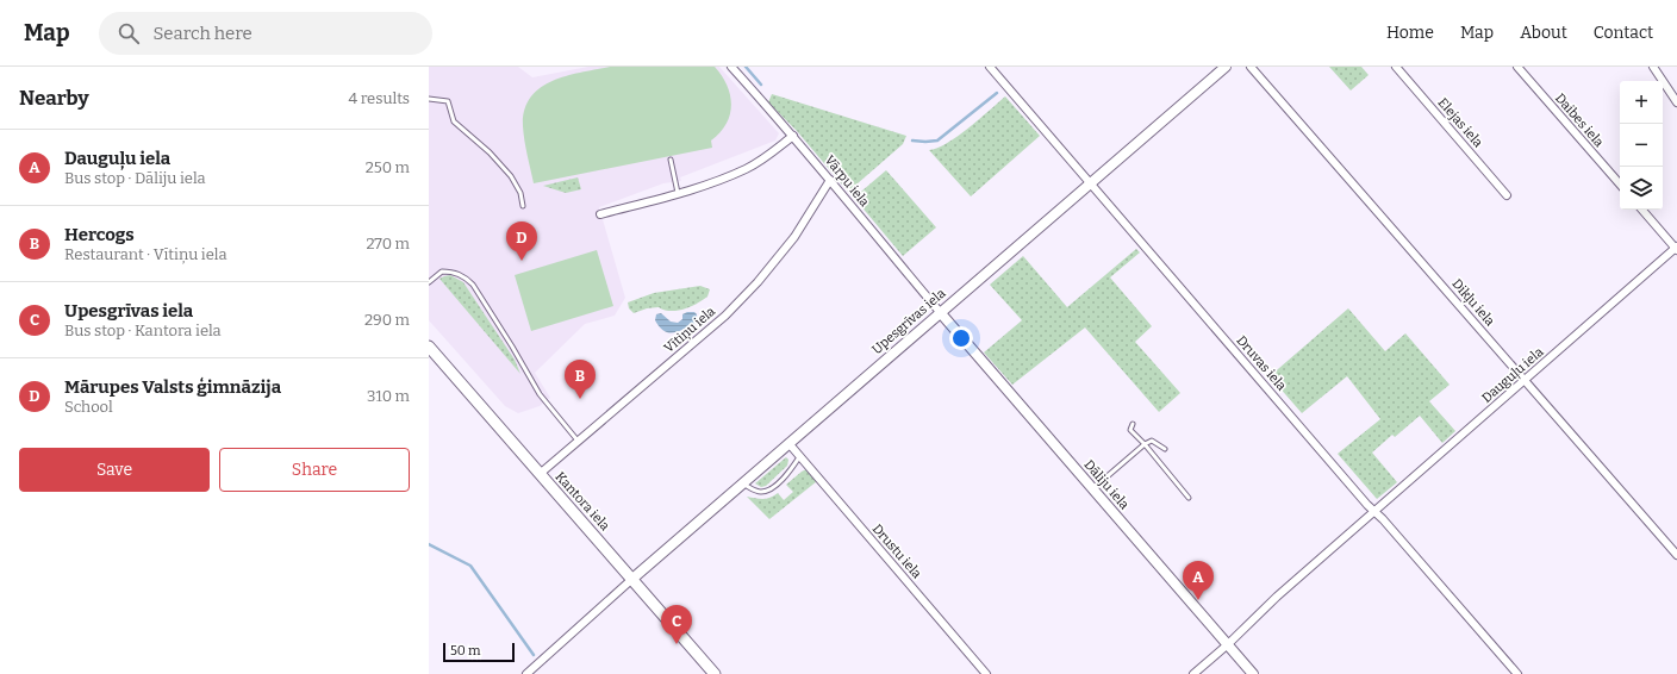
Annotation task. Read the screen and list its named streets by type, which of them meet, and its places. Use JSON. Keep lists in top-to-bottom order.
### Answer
{
  "streets": {
    "main road": ["Kantora iela"],
    "street": [
      "Daibes iela",
      "Elejas iela",
      "Vārpu iela",
      "Dikļu iela",
      "Upesgrīvas iela",
      "Vītiņu iela",
      "Druvas iela",
      "Dauguļu iela",
      "Dāliju iela",
      "Drustu iela"
    ]
  },
  "crossings": [
    ["Vārpu iela", "Upesgrīvas iela"],
    ["Vārpu iela", "Vītiņu iela"],
    ["Vārpu iela", "Dāliju iela"],
    ["Dikļu iela", "Dauguļu iela"],
    ["Upesgrīvas iela", "Druvas iela"],
    ["Upesgrīvas iela", "Dāliju iela"],
    ["Upesgrīvas iela", "Kantora iela"],
    ["Upesgrīvas iela", "Drustu iela"],
    ["Vītiņu iela", "Kantora iela"],
    ["Druvas iela", "Dauguļu iela"],
    ["Dauguļu iela", "Dāliju iela"]
  ],
  "scale_bar": "50 m",
  "page": {
    "header": "Map",
    "search": "Search here",
    "nav": [
      "Home",
      "Map",
      "About",
      "Contact"
    ],
    "heading": ["Nearby", "4 results"],
    "map_buttons": ["+", "−"],
    "list": [
      {
        "mark": "A",
        "name": "Dauguļu iela",
        "note": "Bus stop · Dāliju iela",
        "value": "250 m"
      },
      {
        "mark": "B",
        "name": "Hercogs",
        "note": "Restaurant · Vītiņu iela",
        "value": "270 m"
      },
      {
        "mark": "C",
        "name": "Upesgrīvas iela",
        "note": "Bus stop · Kantora iela",
        "value": "290 m"
      },
      {
        "mark": "D",
        "name": "Mārupes Valsts ģimnāzija",
        "note": "School",
        "value": "310 m"
      }
    ],
    "pins": [
      "D",
      "B",
      "A",
      "C"
    ],
    "buttons": ["Save", "Share"],
    "scale": "50 m"
  }
}
